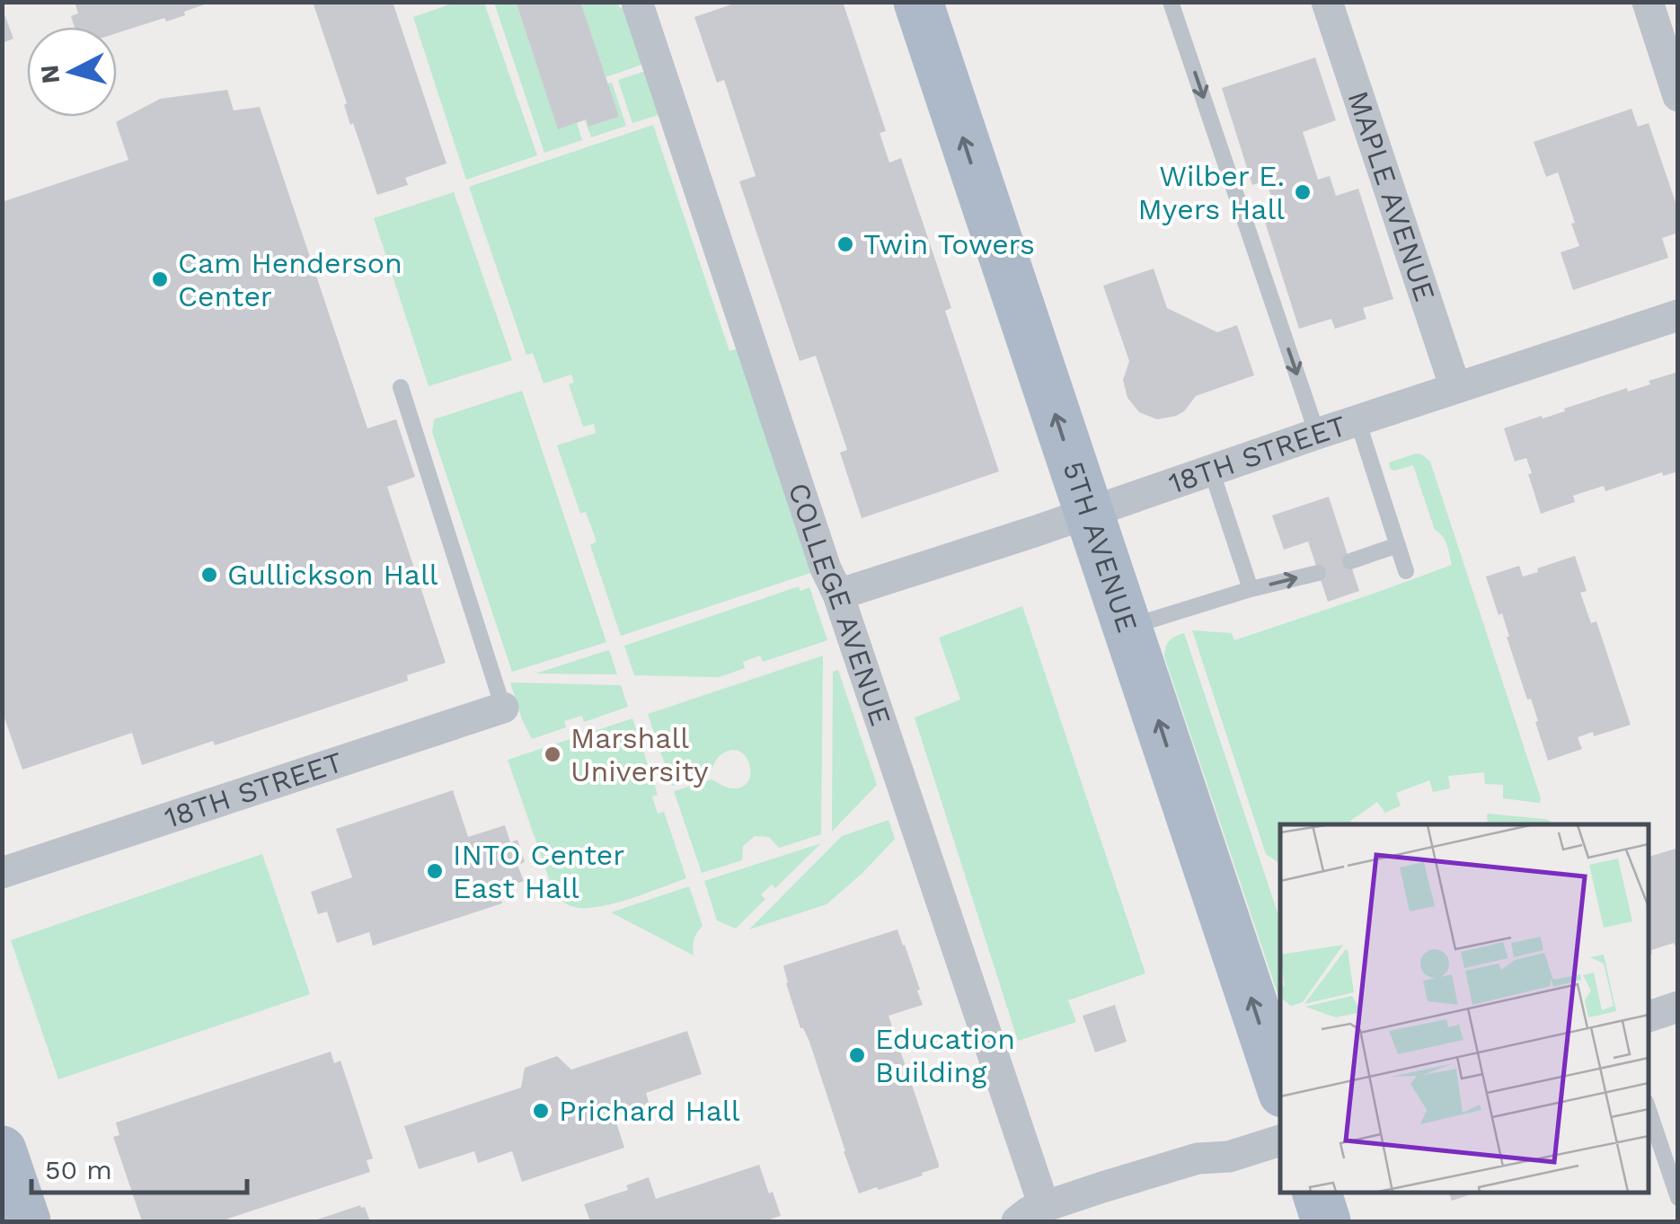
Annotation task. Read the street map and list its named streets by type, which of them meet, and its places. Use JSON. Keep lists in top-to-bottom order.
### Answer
{
  "streets": {
    "main road": ["5TH AVENUE"],
    "street": ["MAPLE AVENUE", "18TH STREET", "COLLEGE AVENUE"]
  },
  "crossings": [
    ["MAPLE AVENUE", "18TH STREET"],
    ["18TH STREET", "5TH AVENUE"],
    ["18TH STREET", "COLLEGE AVENUE"]
  ],
  "one_way": ["5TH AVENUE"],
  "places": [
    "Wilber E. Myers Hall",
    "Twin Towers",
    "Cam Henderson Center",
    "Gullickson Hall",
    "Marshall University",
    "INTO Center East Hall",
    "Education Building",
    "Prichard Hall"
  ],
  "scale_bar": "50 m",
  "north": "left"
}
